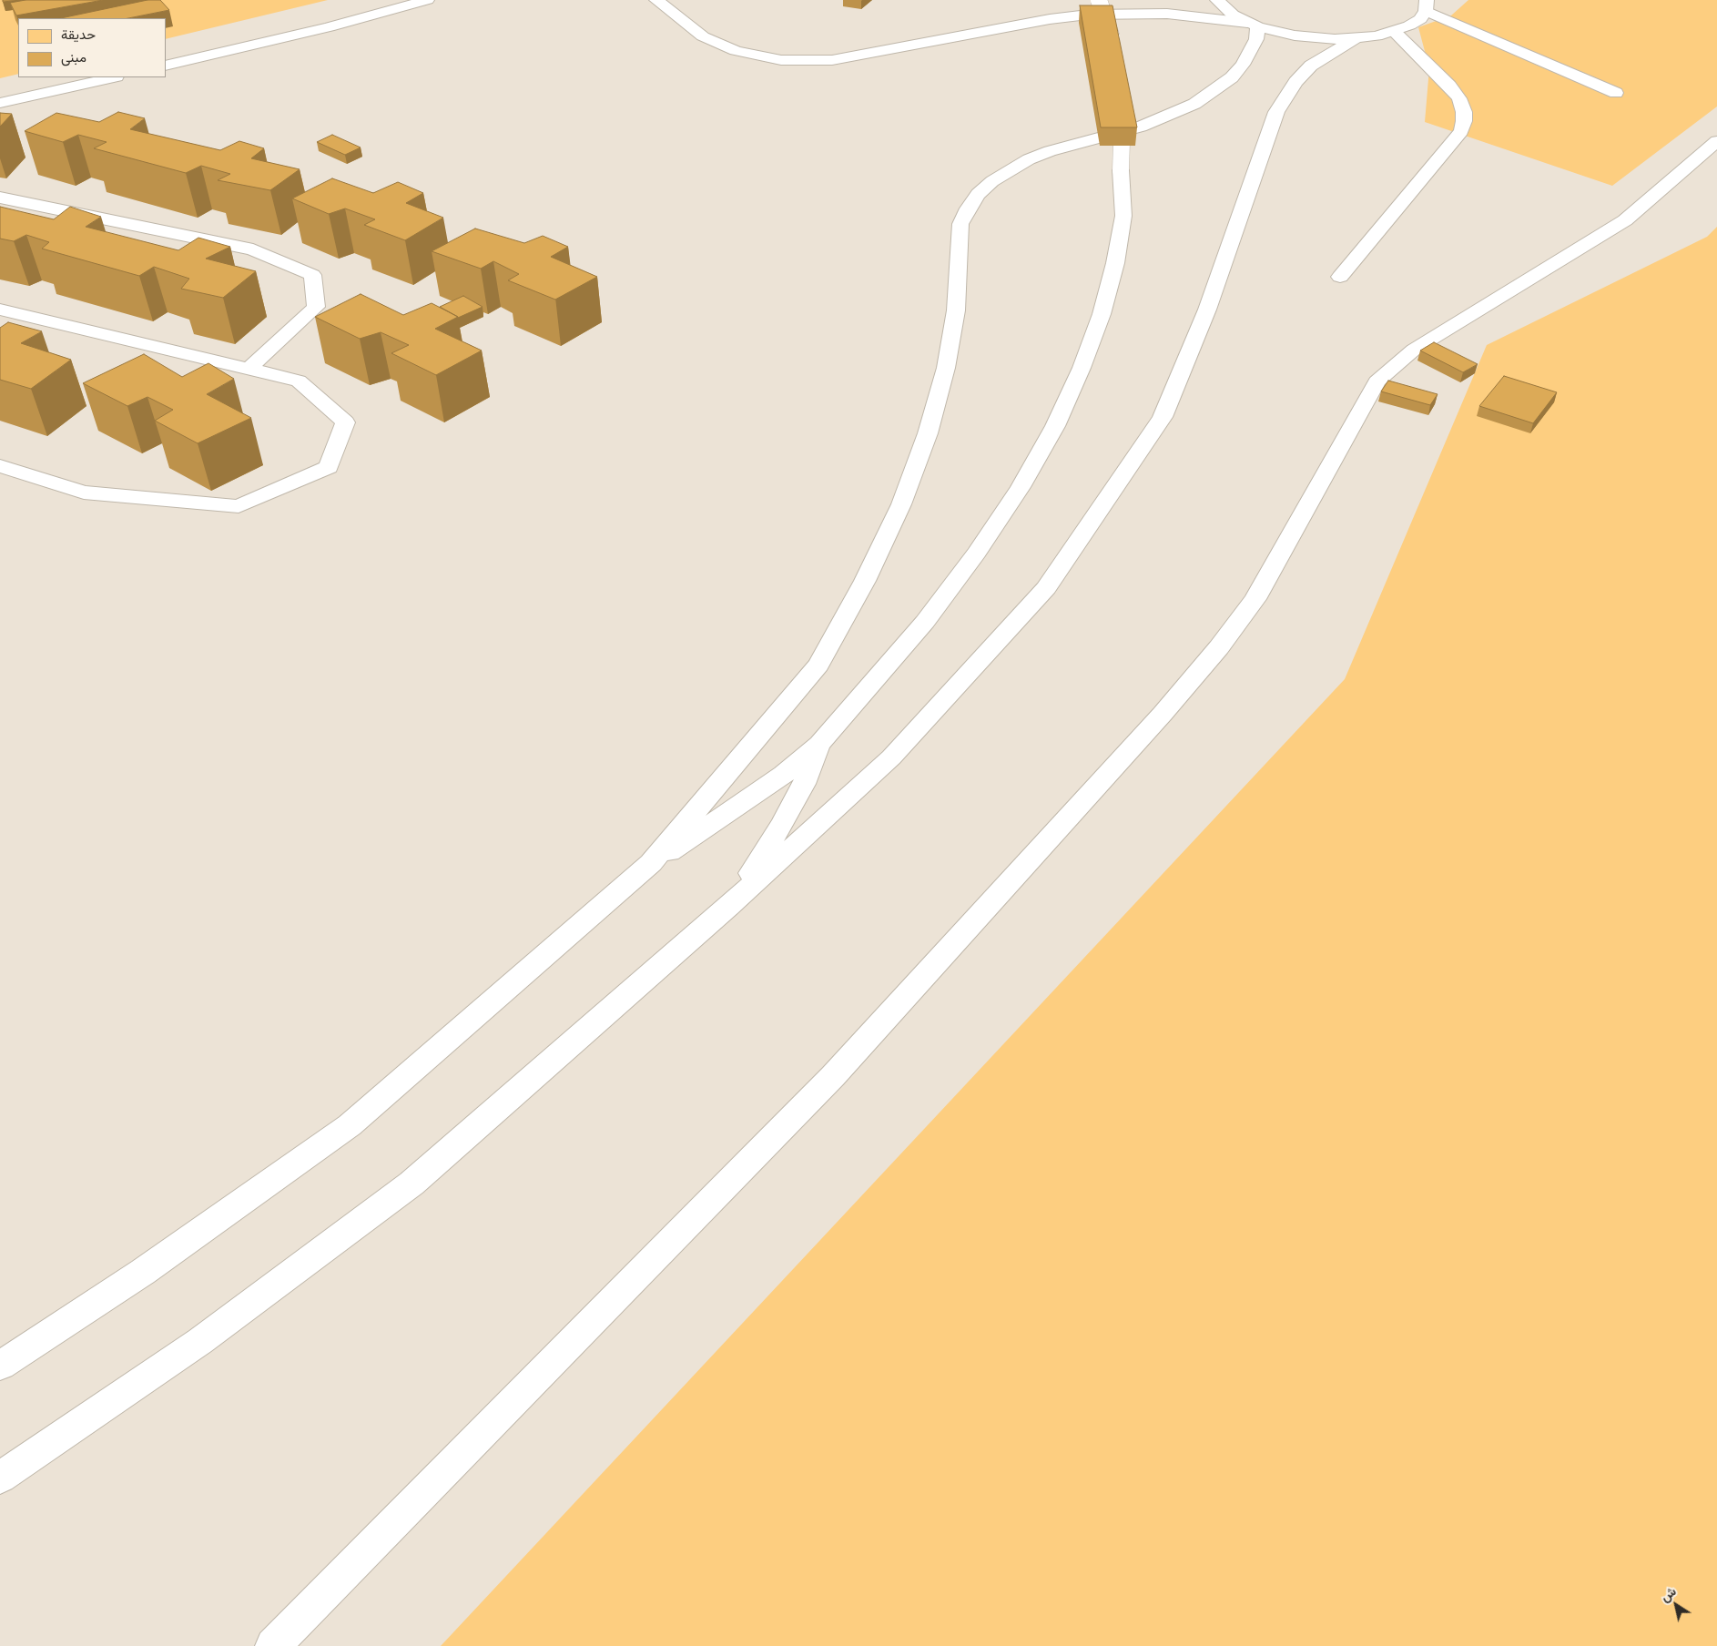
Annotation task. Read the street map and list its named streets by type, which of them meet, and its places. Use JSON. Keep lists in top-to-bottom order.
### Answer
{
  "legend": ["حديقة", "مبنى"],
  "north": "top left"
}
